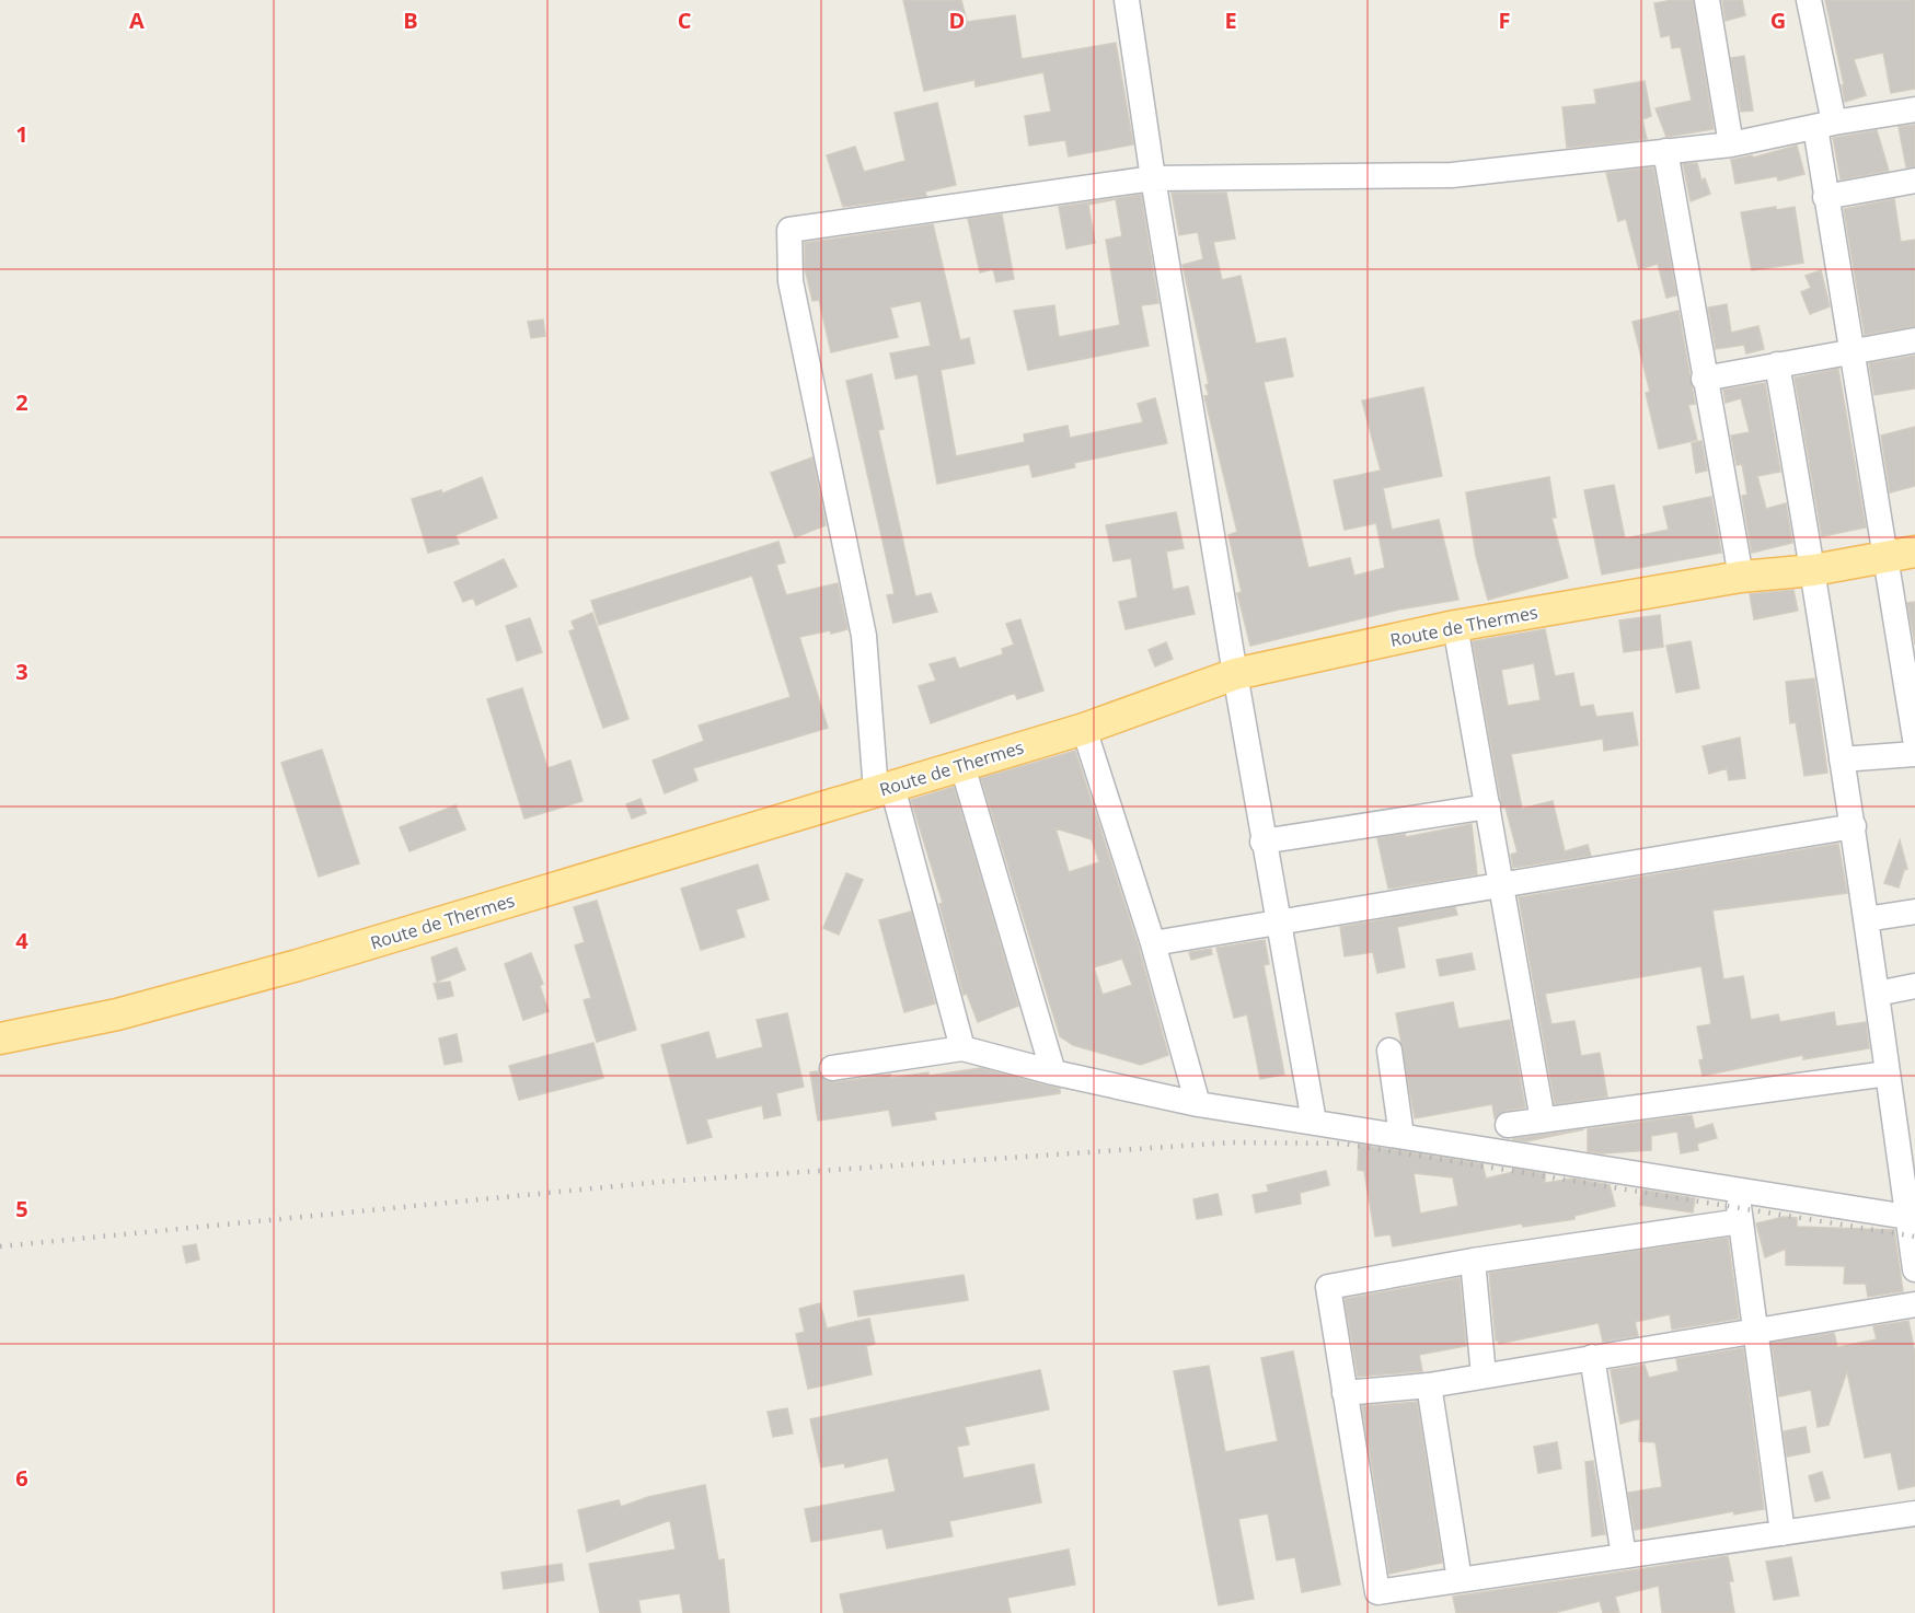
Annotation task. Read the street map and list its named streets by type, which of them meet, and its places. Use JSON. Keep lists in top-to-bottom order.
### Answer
{
  "streets": {
    "main road": ["Route de Thermes"]
  },
  "grid": {
    "columns": [
      "A",
      "B",
      "C",
      "D",
      "E",
      "F",
      "G"
    ],
    "rows": [
      "1",
      "2",
      "3",
      "4",
      "5",
      "6"
    ]
  }
}
